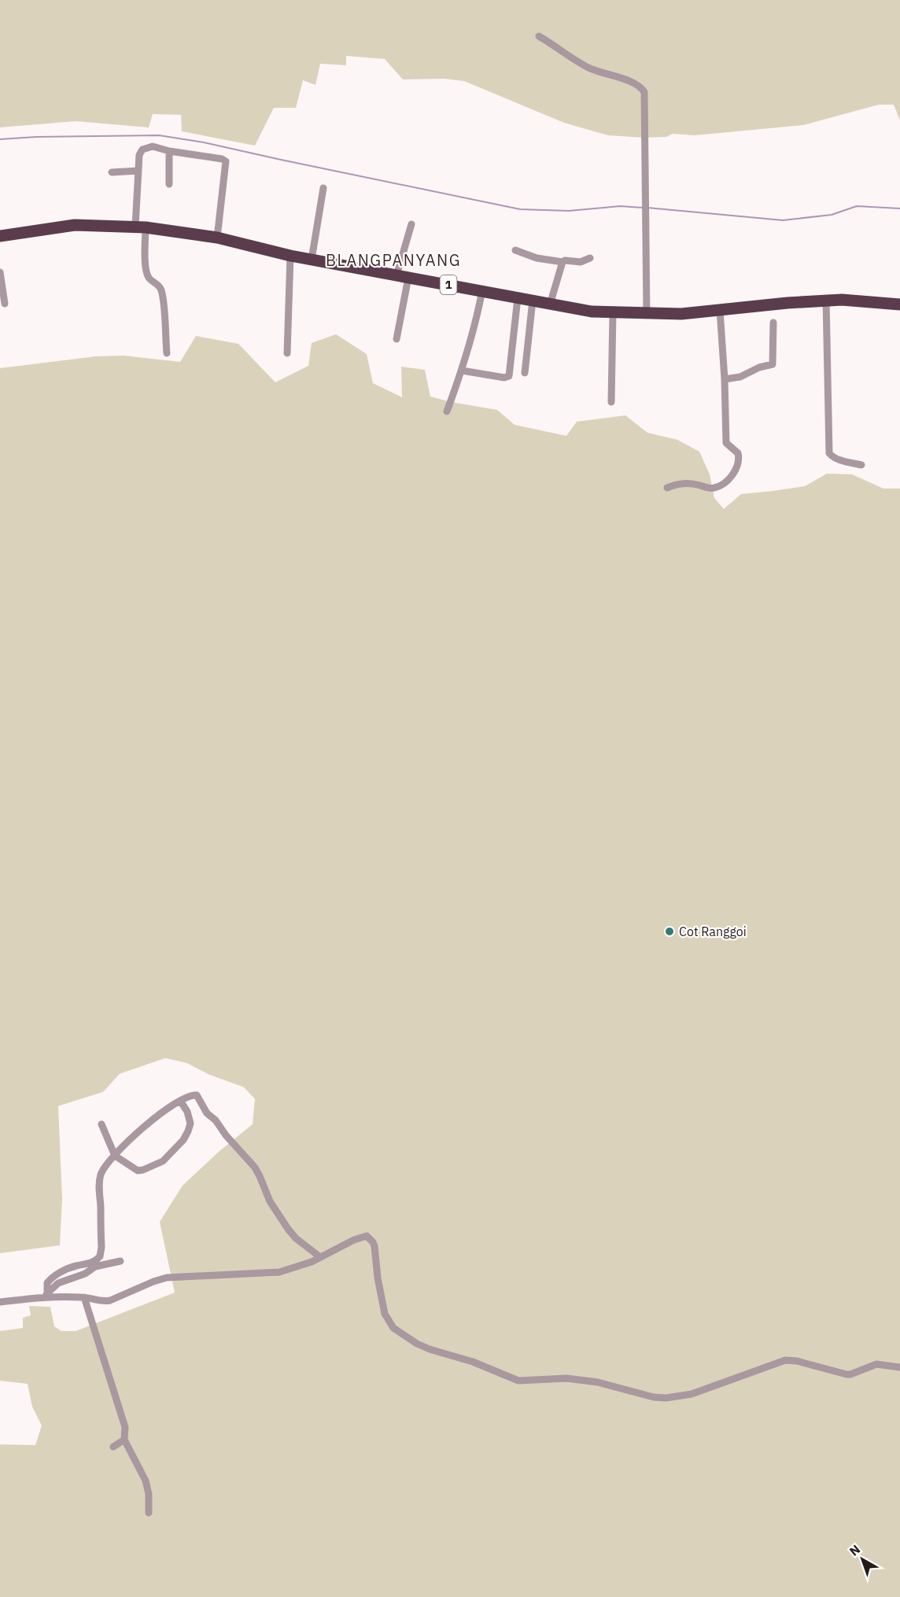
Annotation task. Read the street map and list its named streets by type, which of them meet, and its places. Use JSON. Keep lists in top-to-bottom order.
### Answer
{
  "streets": {
    "highway": ["1"]
  },
  "districts": ["BLANGPANYANG"],
  "places": ["Cot Ranggoi"],
  "north": "top left"
}
